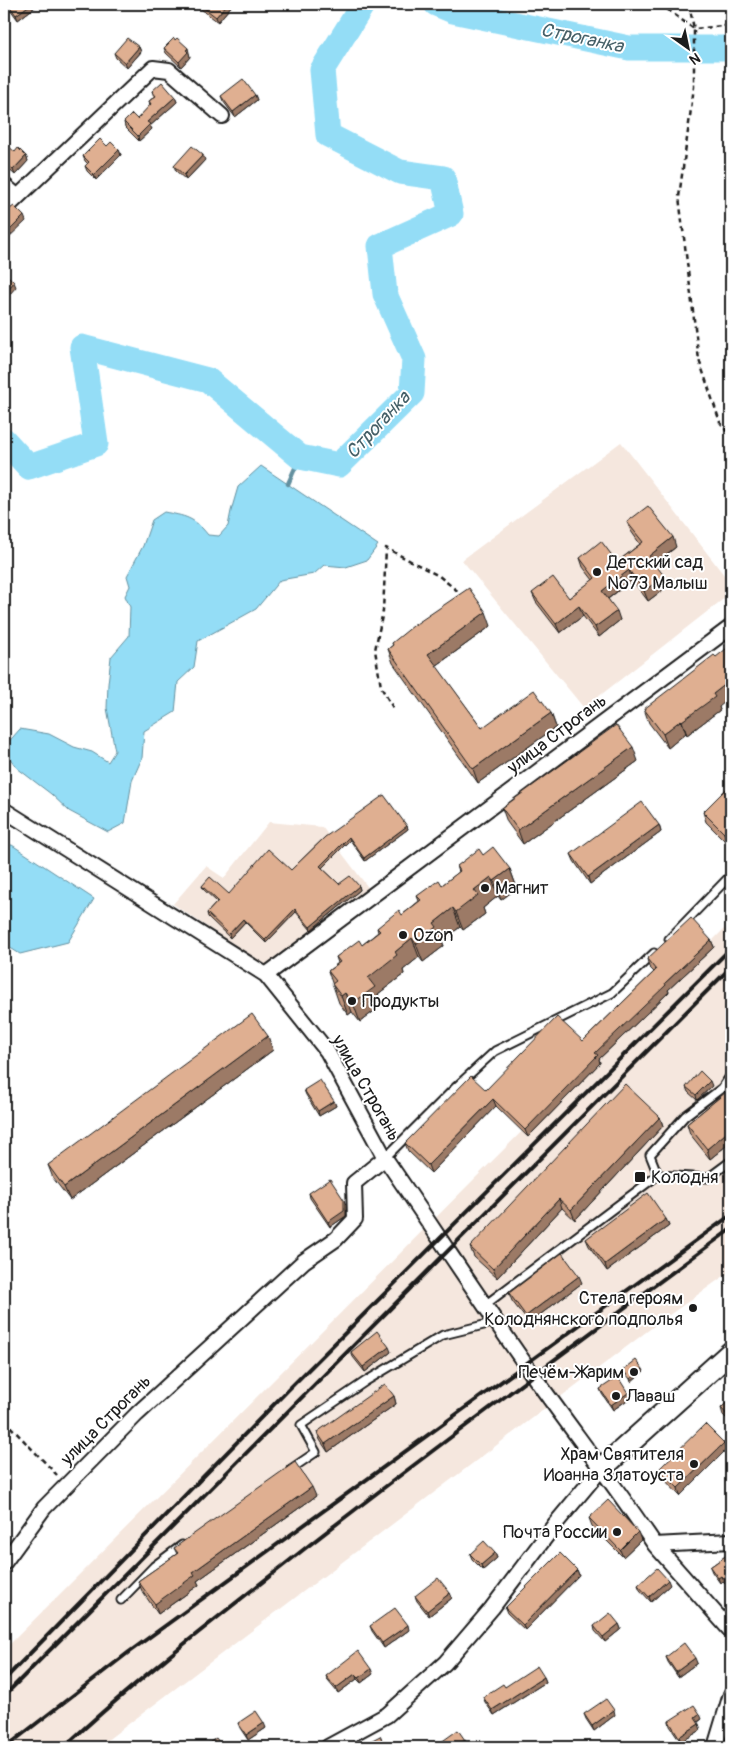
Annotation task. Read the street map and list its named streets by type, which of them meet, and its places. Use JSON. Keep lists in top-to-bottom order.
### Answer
{
  "streets": {
    "street": ["улица Строгань"]
  },
  "water": ["Строганка"],
  "places": {
    "other": [
      "Детский сад №73 Малыш",
      "Магнит",
      "Ozon",
      "Продукты",
      "Стела героям Колоднянского подполья",
      "Печём-Жарим",
      "Лаваш",
      "Храм Святителя Иоанна Златоуста",
      "Почта России"
    ],
    "transit": ["Колодня"]
  },
  "north": "bottom right"
}
